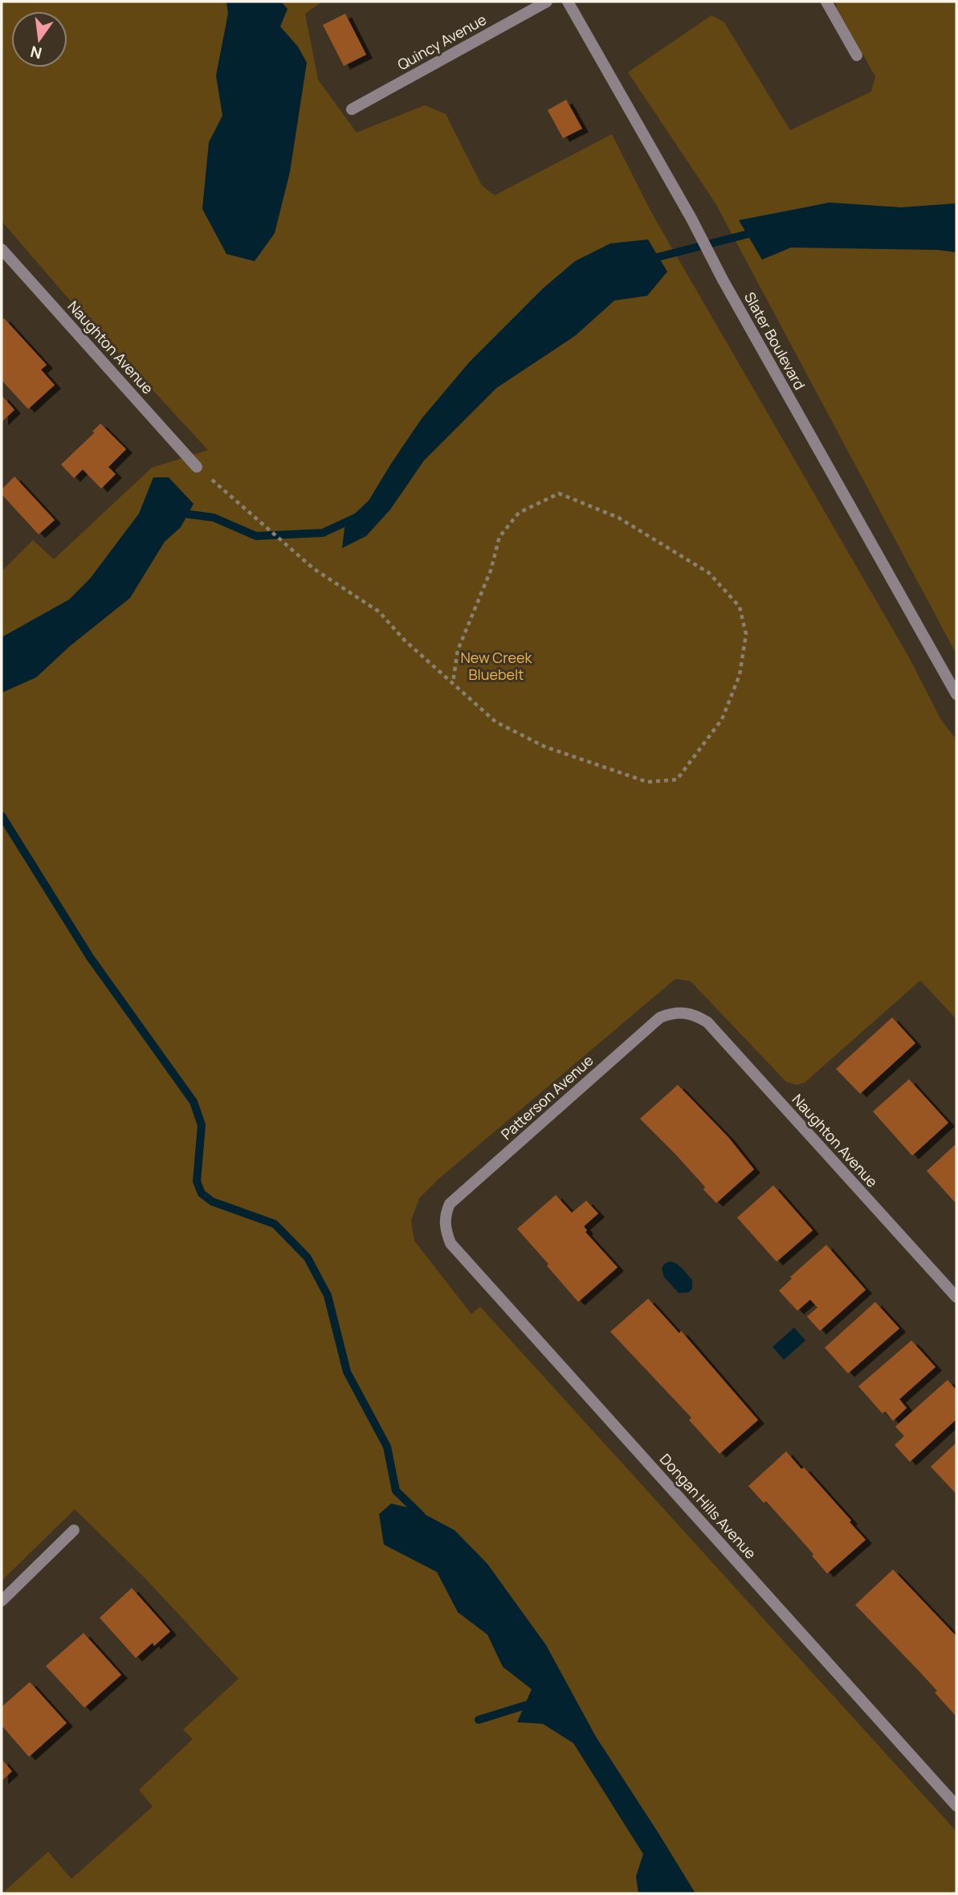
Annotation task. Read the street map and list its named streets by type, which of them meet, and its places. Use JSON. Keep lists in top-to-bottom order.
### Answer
{
  "streets": {
    "street": [
      "Quincy Avenue",
      "Slater Boulevard",
      "Naughton Avenue",
      "Patterson Avenue",
      "Dongan Hills Avenue"
    ]
  },
  "crossings": [
    ["Naughton Avenue", "Patterson Avenue"],
    ["Patterson Avenue", "Dongan Hills Avenue"]
  ],
  "parks": ["New Creek Bluebelt"],
  "north": "bottom"
}
